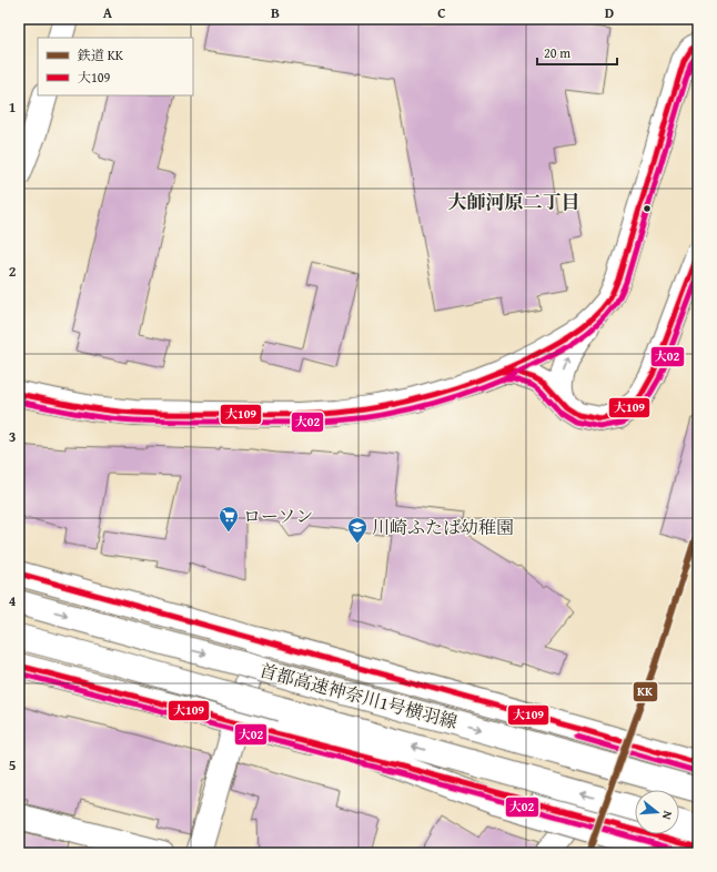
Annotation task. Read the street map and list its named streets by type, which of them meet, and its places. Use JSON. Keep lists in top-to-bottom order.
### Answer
{
  "streets": {
    "main road": ["首都高速神奈川1号横羽線"]
  },
  "districts": ["大師河原二丁目"],
  "places": {
    "supermarket": ["ローソン"],
    "school or university": ["川崎ふたば幼稚園"]
  },
  "lines": ["transit line 大109", "transit line 大02", "rail line KK"],
  "legend": ["鉄道 KK", "大109"],
  "scale_bar": "20 m",
  "north": "right",
  "grid": {
    "columns": [
      "A",
      "B",
      "C",
      "D"
    ],
    "rows": [
      "1",
      "2",
      "3",
      "4",
      "5"
    ]
  }
}
